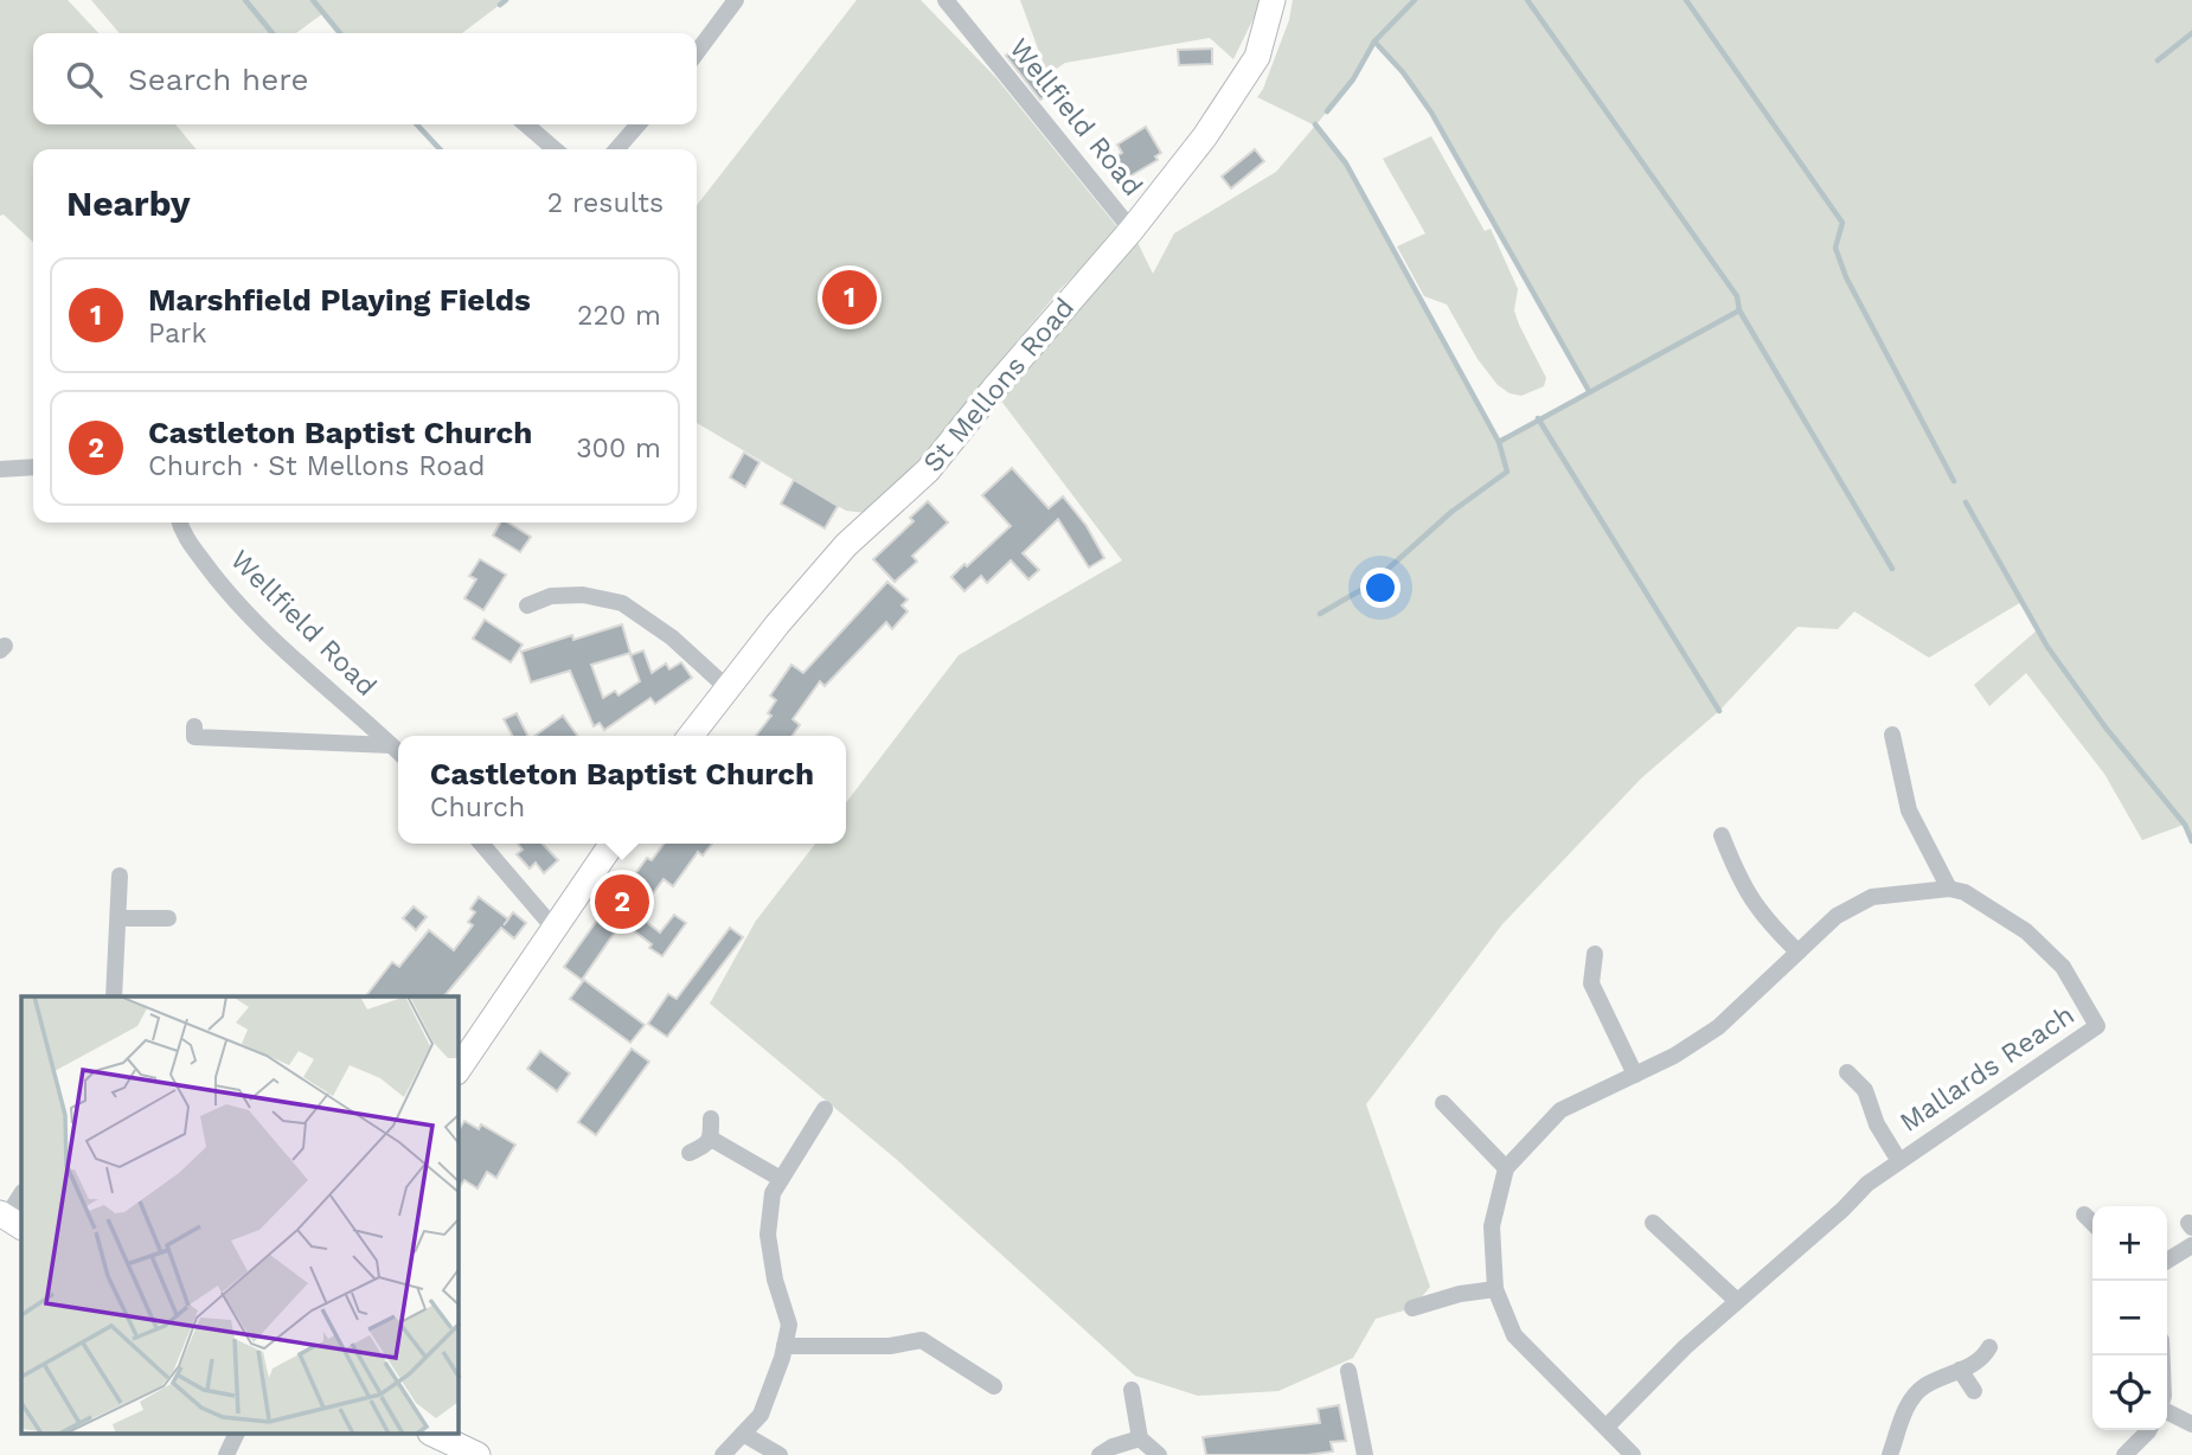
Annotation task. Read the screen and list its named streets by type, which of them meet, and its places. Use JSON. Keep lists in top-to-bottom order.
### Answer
{
  "streets": {
    "street": ["Wellfield Road", "St Mellons Road", "Mallards Reach"]
  },
  "crossings": [
    ["Wellfield Road", "St Mellons Road"]
  ],
  "page": {
    "search": "Search here",
    "heading": ["Nearby", "2 results"],
    "list": [
      {
        "mark": "1",
        "name": "Marshfield Playing Fields",
        "note": "Park",
        "value": "220 m"
      },
      {
        "mark": "2",
        "name": "Castleton Baptist Church",
        "note": "Church · St Mellons Road",
        "value": "300 m"
      }
    ],
    "pins": ["1", "2"],
    "popup": ["Castleton Baptist Church", "Church"],
    "map_buttons": ["+", "−"]
  }
}
